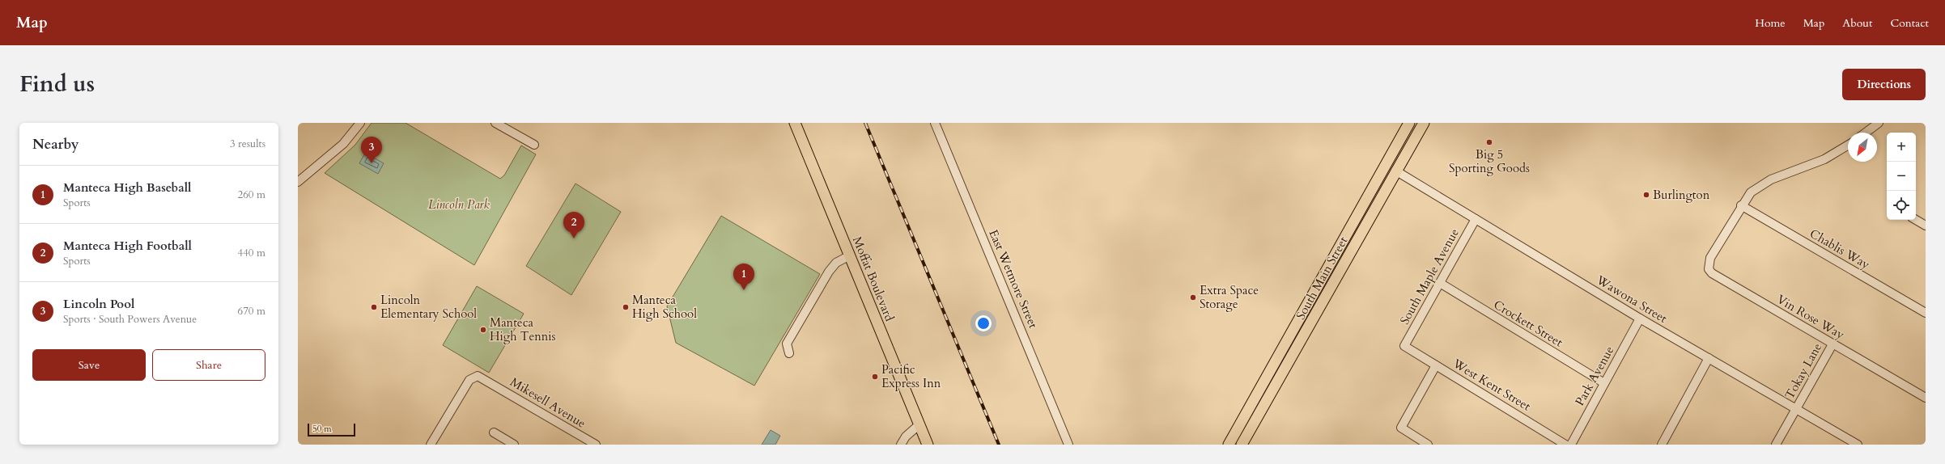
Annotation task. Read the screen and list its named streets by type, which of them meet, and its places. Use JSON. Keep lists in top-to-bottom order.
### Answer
{
  "streets": {
    "main road": ["South Main Street", "Moffat Boulevard"],
    "street": [
      "Chablis Way",
      "South Maple Avenue",
      "East Wetmore Street",
      "Wawona Street",
      "Vin Rose Way",
      "Crockett Street",
      "Tokay Lane",
      "Park Avenue",
      "West Kent Street",
      "Mikesell Avenue"
    ]
  },
  "crossings": [
    ["Chablis Way", "Vin Rose Way"],
    ["South Maple Avenue", "Wawona Street"],
    ["South Maple Avenue", "Crockett Street"],
    ["South Maple Avenue", "West Kent Street"],
    ["South Main Street", "Wawona Street"],
    ["Wawona Street", "Tokay Lane"],
    ["Wawona Street", "Park Avenue"],
    ["Vin Rose Way", "Tokay Lane"],
    ["Crockett Street", "Park Avenue"]
  ],
  "parks": ["Lincoln Park"],
  "places": [
    "Big 5 Sporting Goods",
    "Burlington",
    "Extra Space Storage",
    "Lincoln Elementary School",
    "Manteca High School",
    "Manteca High Tennis",
    "Pacific Express Inn"
  ],
  "scale_bar": "50 m",
  "north": "bottom left",
  "page": {
    "header": "Map",
    "nav": [
      "Home",
      "Map",
      "About",
      "Contact"
    ],
    "title": "Find us",
    "buttons": [
      "Directions",
      ["Save", "Share"]
    ],
    "heading": ["Nearby", "3 results"],
    "map_buttons": ["+", "−"],
    "pins": ["3", "2", "1"],
    "list": [
      {
        "mark": "1",
        "name": "Manteca High Baseball",
        "note": "Sports",
        "value": "260 m"
      },
      {
        "mark": "2",
        "name": "Manteca High Football",
        "note": "Sports",
        "value": "440 m"
      },
      {
        "mark": "3",
        "name": "Lincoln Pool",
        "note": "Sports · South Powers Avenue",
        "value": "670 m"
      }
    ],
    "scale": "50 m"
  }
}
